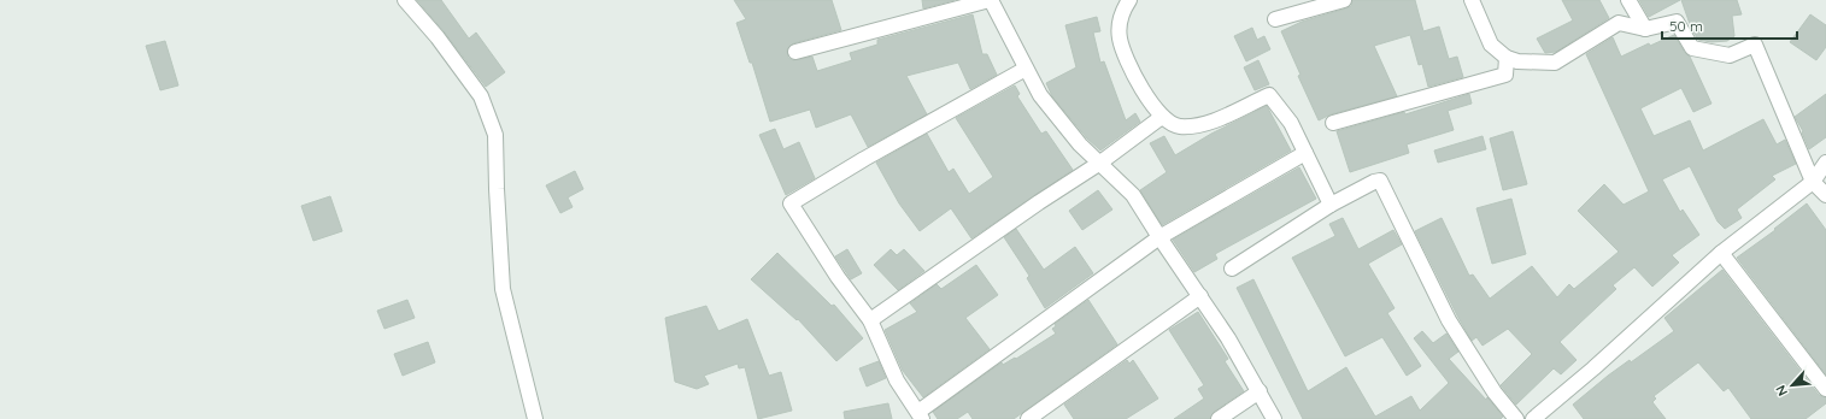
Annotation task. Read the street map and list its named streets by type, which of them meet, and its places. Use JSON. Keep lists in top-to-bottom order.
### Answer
{
  "scale_bar": "50 m",
  "north": "bottom left"
}
